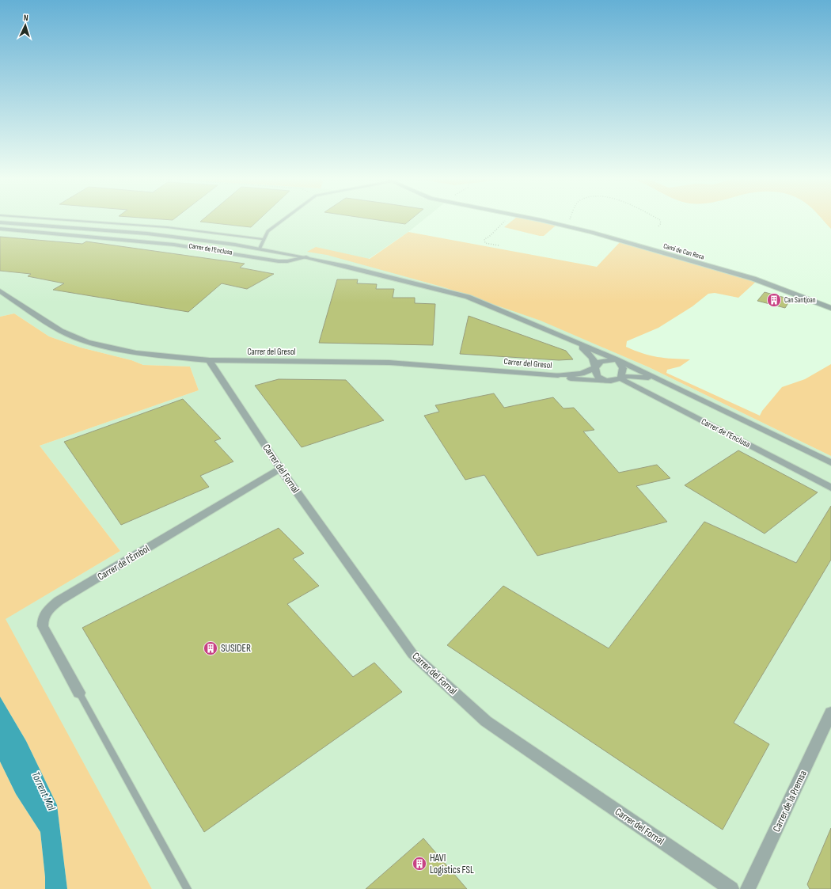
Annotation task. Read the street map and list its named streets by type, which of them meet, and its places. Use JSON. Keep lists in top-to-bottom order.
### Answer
{
  "streets": {
    "street": [
      "Carrer de l'Enclusa",
      "Camí de Can Roca",
      "Carrer del Gresol",
      "Carrer del Fornal",
      "Carrer de l'Èmbol",
      "Carrer de la Premsa"
    ]
  },
  "crossings": [
    ["Carrer del Gresol", "Carrer del Fornal"],
    ["Carrer del Fornal", "Carrer de l'Èmbol"]
  ],
  "water": ["Torrent Mal"],
  "places": {
    "building": ["Can Santjoan", "SUSIDER", "HAVI Logistics FSL"]
  },
  "north": "top"
}
